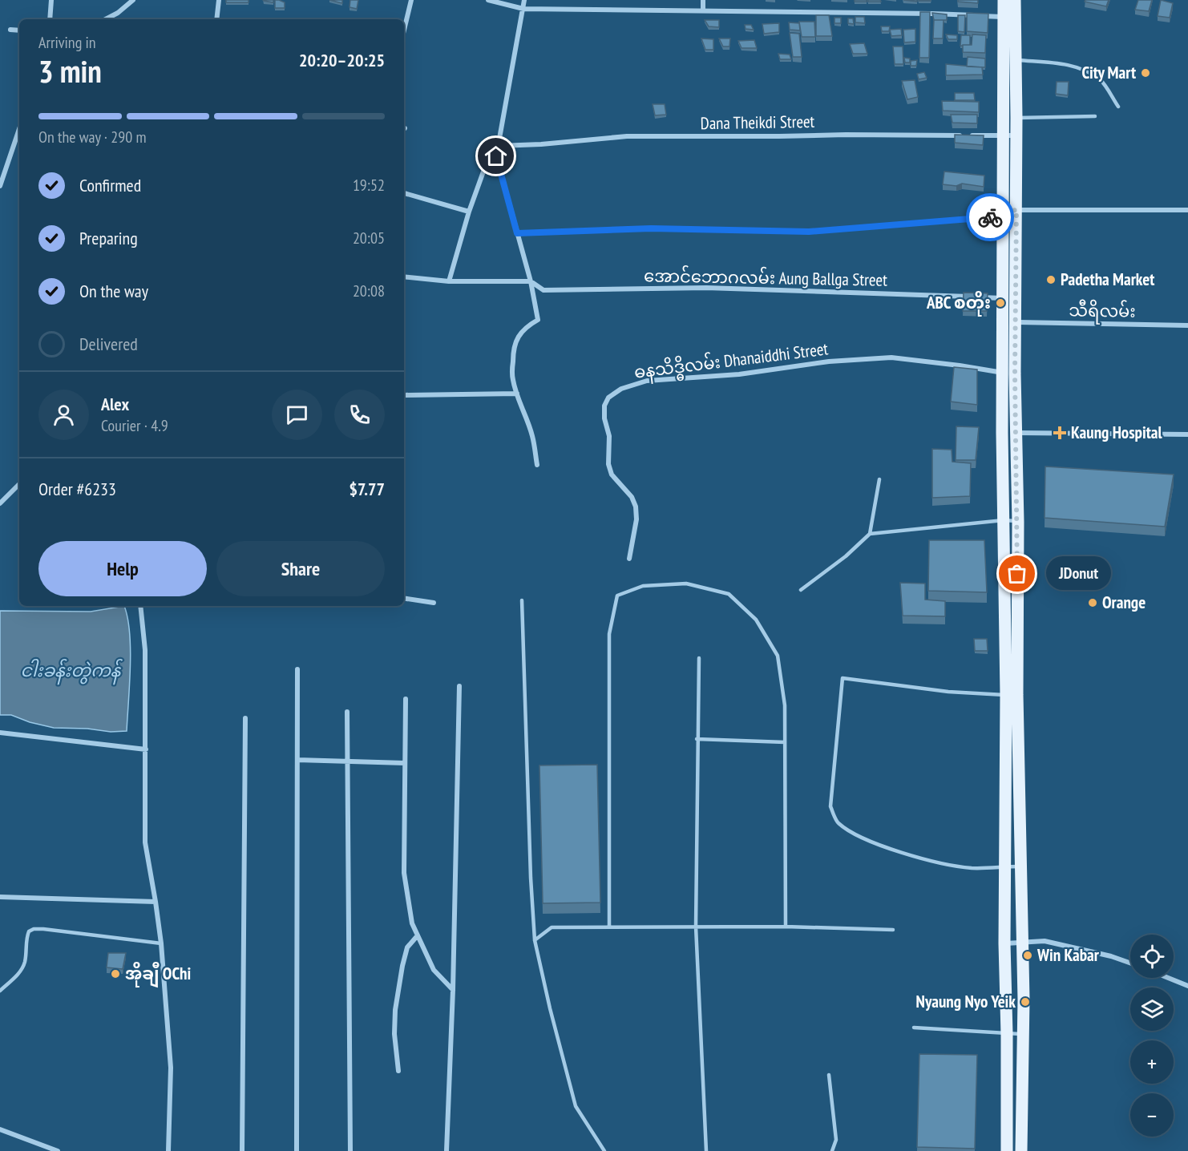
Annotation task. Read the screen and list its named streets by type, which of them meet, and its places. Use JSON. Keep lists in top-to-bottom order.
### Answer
{
  "streets": {
    "street": [
      "Dana Theikdi Street",
      "အောင်ဘောဂလမ်း Aung Ballga Street",
      "သီရိလမ်း",
      "ဓနသိဒ္ဓိလမ်း Dhanaiddhi Street"
    ]
  },
  "water": ["ငါးခန်းတွဲကန်"],
  "places": {
    "other": [
      "City Mart",
      "Padetha Market",
      "ABC စတိုး",
      "JDonut",
      "Orange",
      "Win Kabar",
      "အိုချီ OChi",
      "Nyaung Nyo Yeik"
    ],
    "health": ["Kaung Hospital"]
  },
  "page": {
    "heading": ["3 min", "Arriving in", "20:20–20:25"],
    "panel": [
      "Alex",
      "Courier · 4.9",
      "Order #6233",
      "$7.77"
    ],
    "bar": "On the way · 290 m",
    "list": [
      ["Confirmed", "19:52"],
      ["Preparing", "20:05"],
      ["On the way", "20:08"],
      "Delivered"
    ],
    "buttons": ["Help", "Share"],
    "bubble": "JDonut",
    "map_buttons": ["+", "−"]
  }
}
